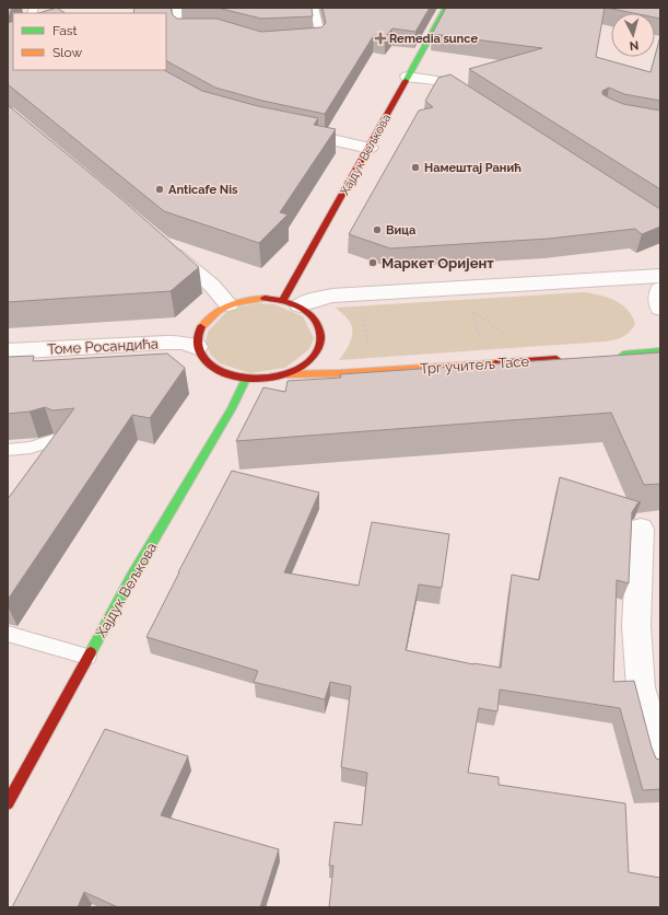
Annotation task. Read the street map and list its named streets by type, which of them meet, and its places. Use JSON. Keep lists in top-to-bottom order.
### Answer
{
  "streets": {
    "street": ["Хајдук Вељкова", "Томе Росандића", "Трг учитељ Тасе"]
  },
  "crossings": [
    ["Хајдук Вељкова", "Томе Росандића"],
    ["Хајдук Вељкова", "Трг учитељ Тасе"],
    ["Томе Росандића", "Трг учитељ Тасе"]
  ],
  "places": {
    "health": ["Remedia sunce"],
    "other": [
      "Намештај Ранић",
      "Anticafe Nis",
      "Вица",
      "Маркет Оријент"
    ]
  },
  "legend": ["Fast", "Slow"],
  "north": "bottom"
}
